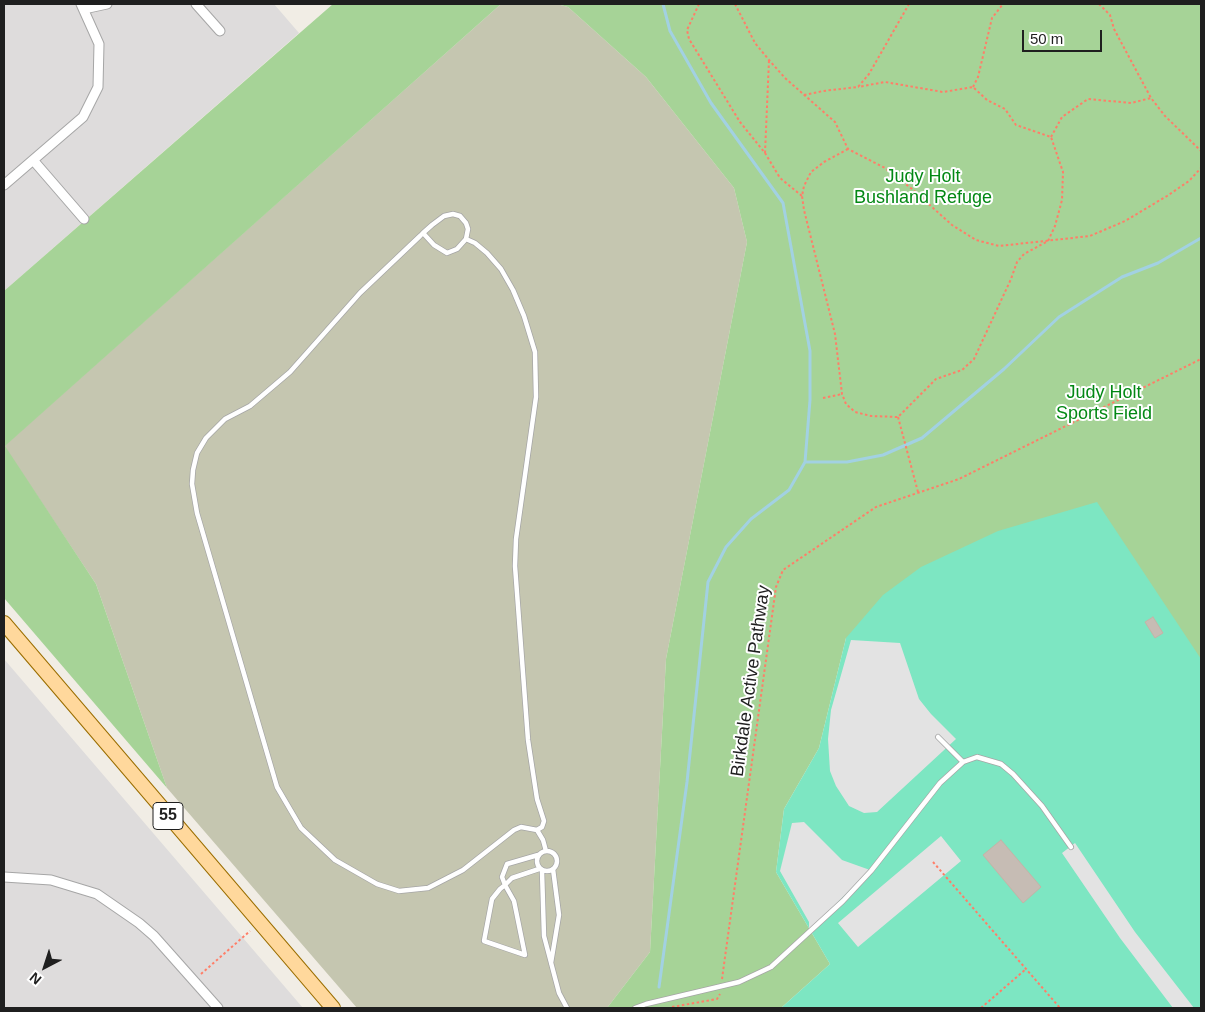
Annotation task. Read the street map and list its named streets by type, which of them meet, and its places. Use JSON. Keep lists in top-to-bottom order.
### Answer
{
  "streets": {
    "main road": ["55"],
    "path": ["Birkdale Active Pathway"]
  },
  "parks": ["Judy Holt Bushland Refuge", "Judy Holt Sports Field"],
  "scale_bar": "50 m",
  "north": "bottom left"
}
